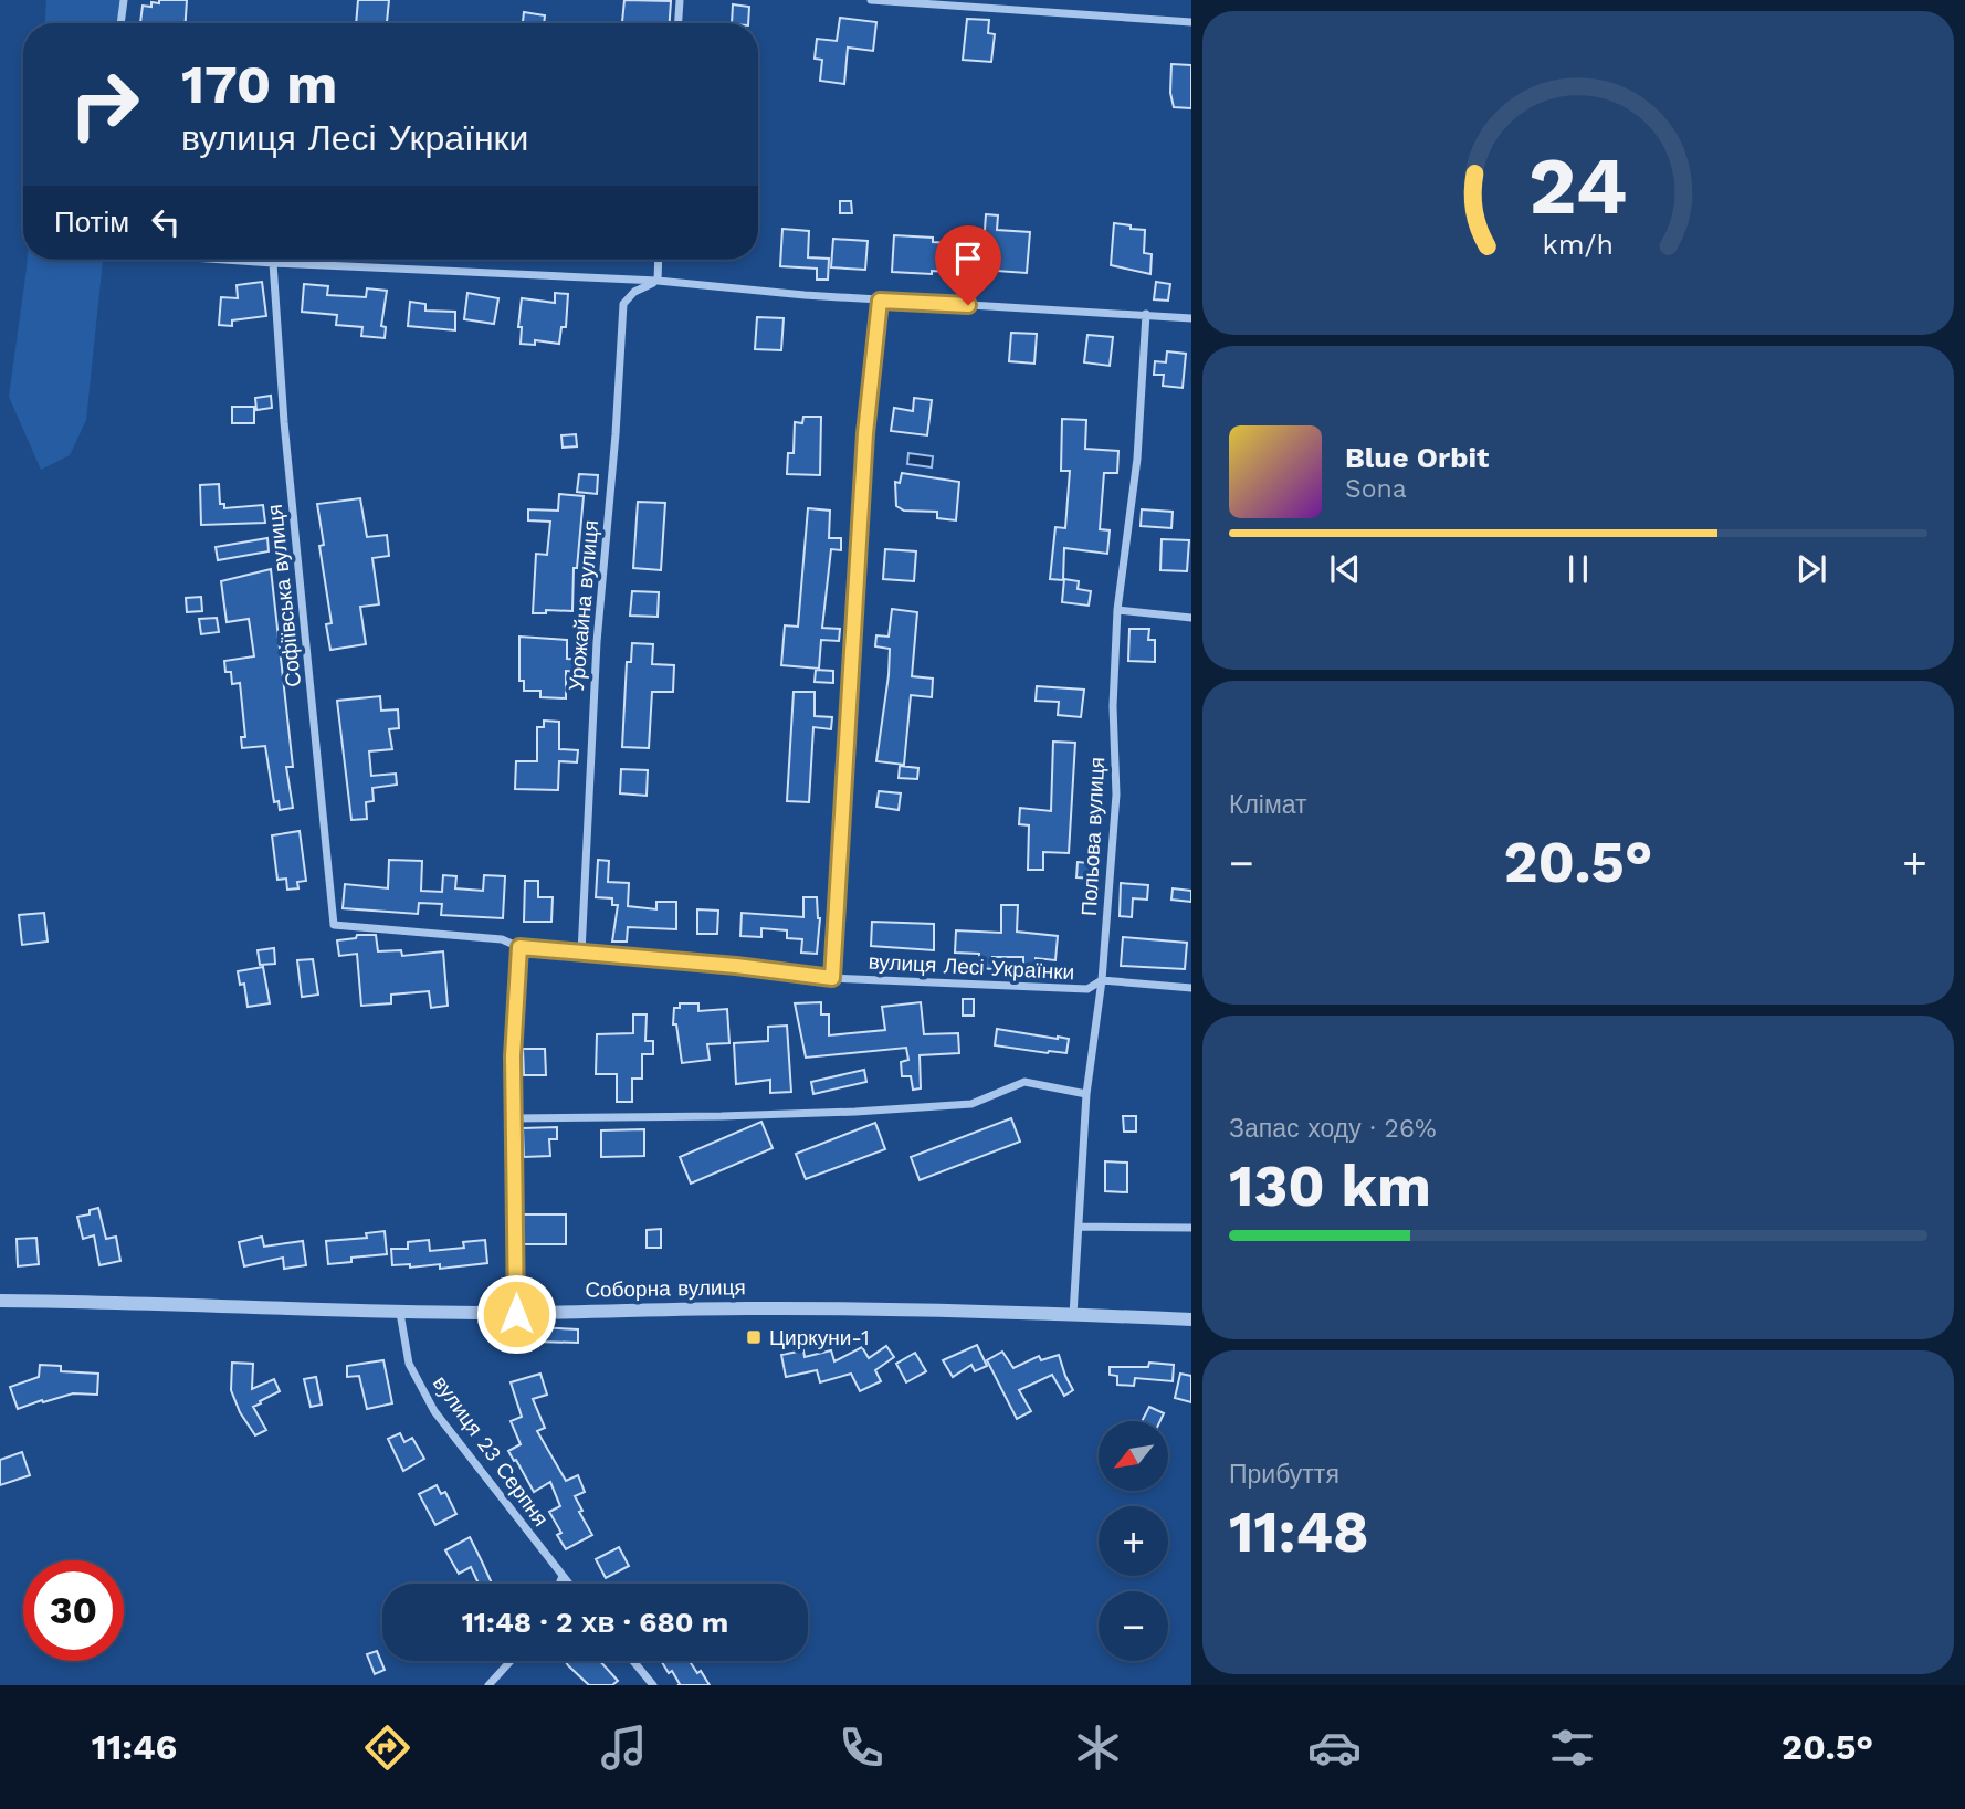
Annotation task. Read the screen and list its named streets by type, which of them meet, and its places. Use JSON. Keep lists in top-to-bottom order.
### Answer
{
  "streets": {
    "street": [
      "Софіївська вулиця",
      "Урожайна вулиця",
      "Польова вулиця",
      "вулиця Лесі Українки",
      "Соборна вулиця",
      "вулиця 23 Серпня"
    ]
  },
  "crossings": [
    ["Софіївська вулиця", "вулиця Лесі Українки"],
    ["Урожайна вулиця", "вулиця Лесі Українки"],
    ["Польова вулиця", "вулиця Лесі Українки"],
    ["Польова вулиця", "Соборна вулиця"],
    ["Соборна вулиця", "вулиця 23 Серпня"]
  ],
  "places": {
    "transit": ["Циркуни-1"]
  },
  "north": "bottom left",
  "page": {
    "turn": ["170 m", "вулиця Лесі Українки"],
    "then": "Потім",
    "song": ["Blue Orbit", "Sona"],
    "tile": [
      "Клімат",
      ["Запас ходу · 26%", "130 km"],
      ["Прибуття", "11:48"]
    ],
    "heat": ["−", "20.5°", "+"],
    "map_buttons": ["+", "−"],
    "limit": "30",
    "trip": "11:48 · 2 хв · 680 m",
    "tabs": ["11:46", "20.5°"],
    "gauge": ["24", "km/h"]
  }
}
